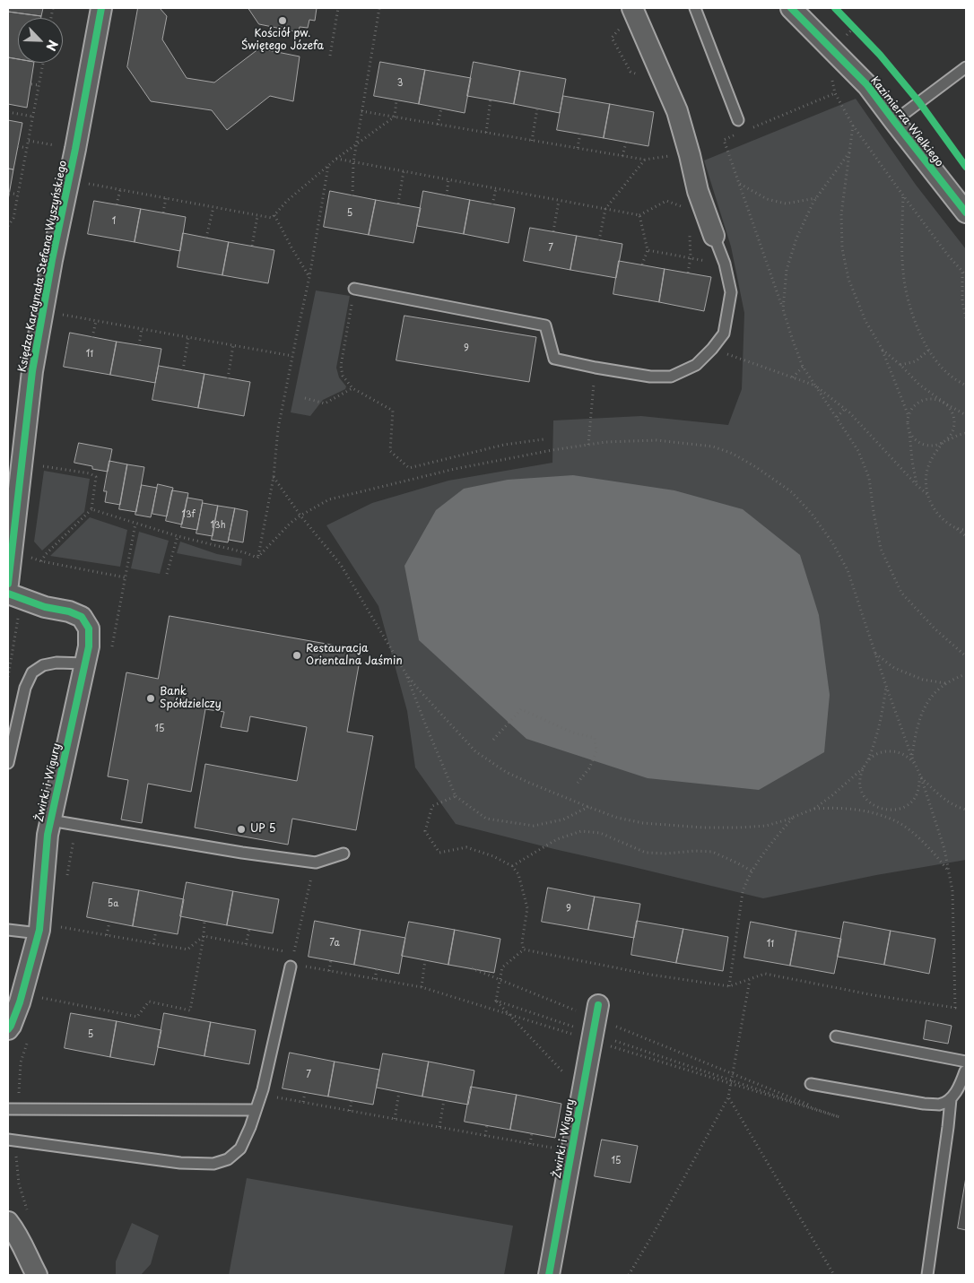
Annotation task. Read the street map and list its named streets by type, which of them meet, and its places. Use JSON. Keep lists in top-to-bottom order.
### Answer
{
  "streets": {
    "street": ["Kazimierza Wielkiego", "Księdza Kardynała Stefana Wyszyńskiego", "Żwirki i Wigury"]
  },
  "places": [
    "Kościół pw. Świętego Józefa",
    "Restauracja Orientalna Jaśmin",
    "Bank Spółdzielczy",
    "UP 5"
  ],
  "house_numbers": [
    "3",
    "5",
    "1",
    "7",
    "9",
    "11",
    "13f",
    "13h",
    "15",
    "5a",
    "9",
    "7a",
    "11",
    "5",
    "7",
    "15"
  ],
  "north": "bottom right"
}
